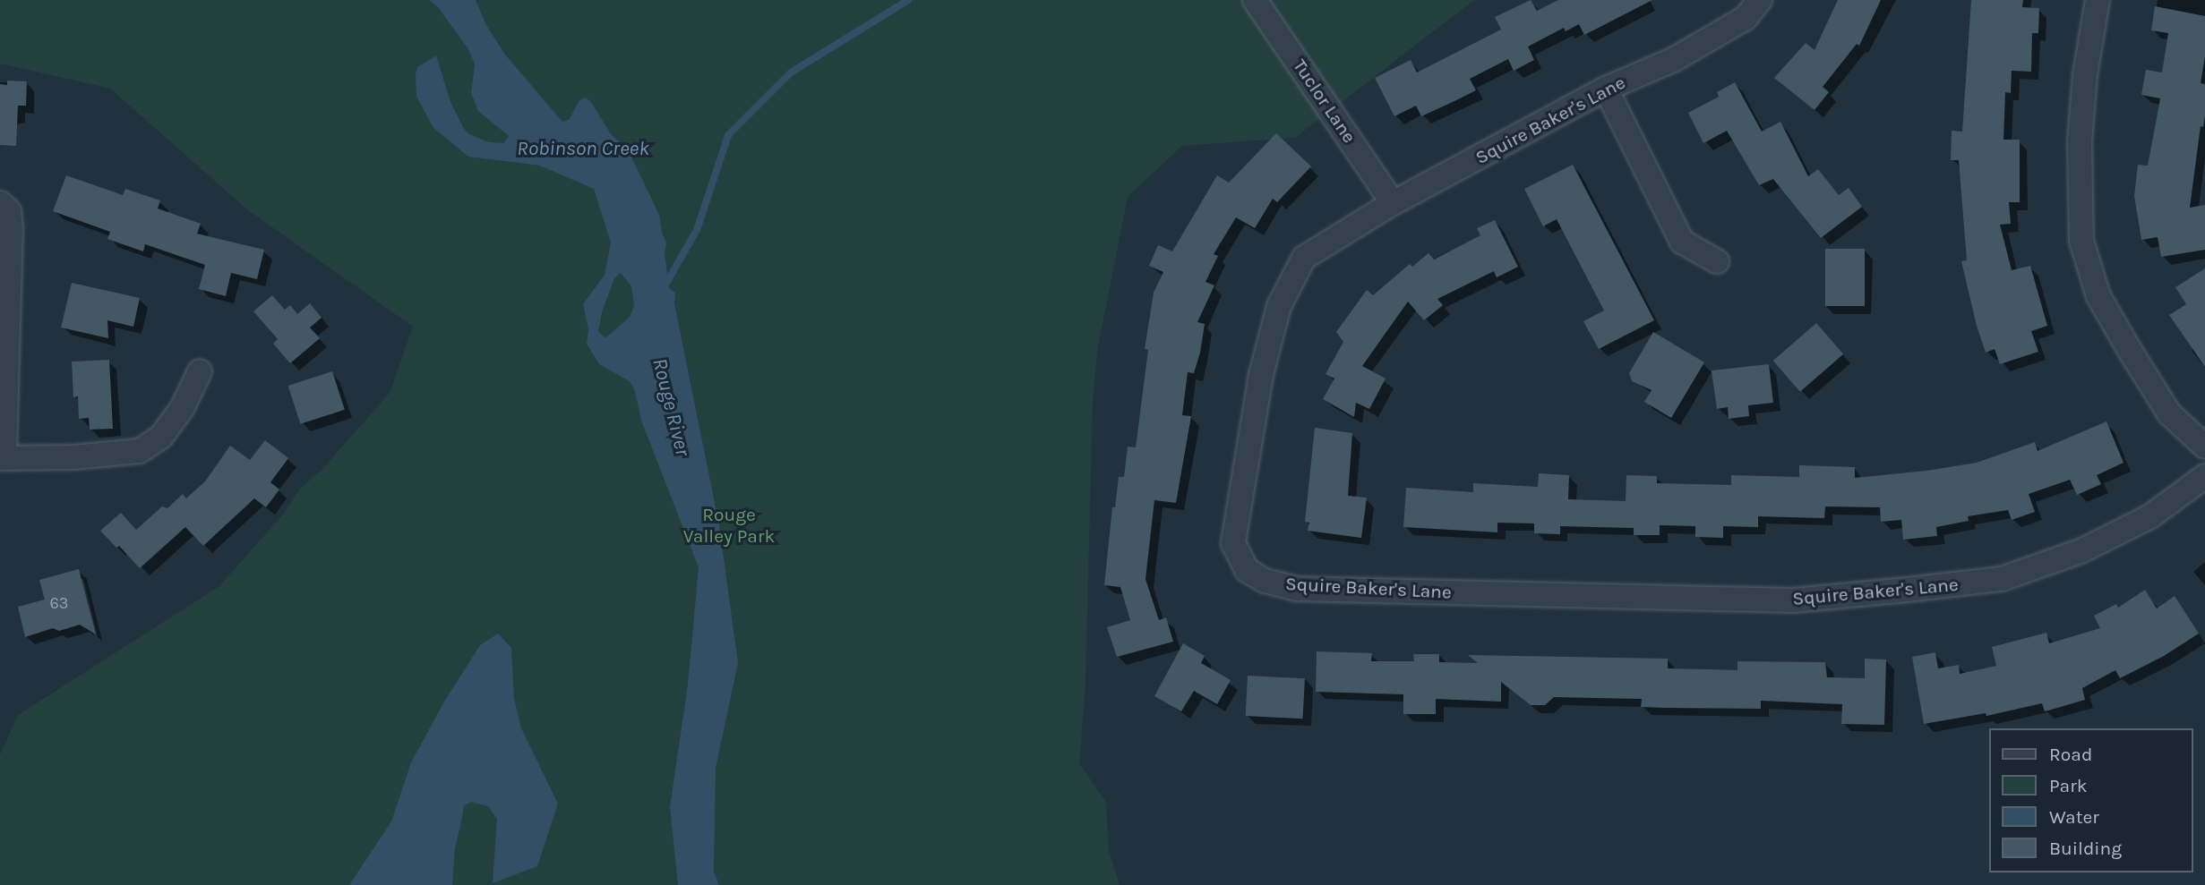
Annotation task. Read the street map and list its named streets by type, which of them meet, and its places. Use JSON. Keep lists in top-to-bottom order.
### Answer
{
  "streets": {
    "street": ["Tuclor Lane", "Squire Baker's Lane"]
  },
  "crossings": [
    ["Tuclor Lane", "Squire Baker's Lane"]
  ],
  "water": ["Robinson Creek", "Rouge River"],
  "parks": ["Rouge Valley Park"],
  "house_numbers": ["63"],
  "legend": [
    "Road",
    "Park",
    "Water",
    "Building"
  ]
}
